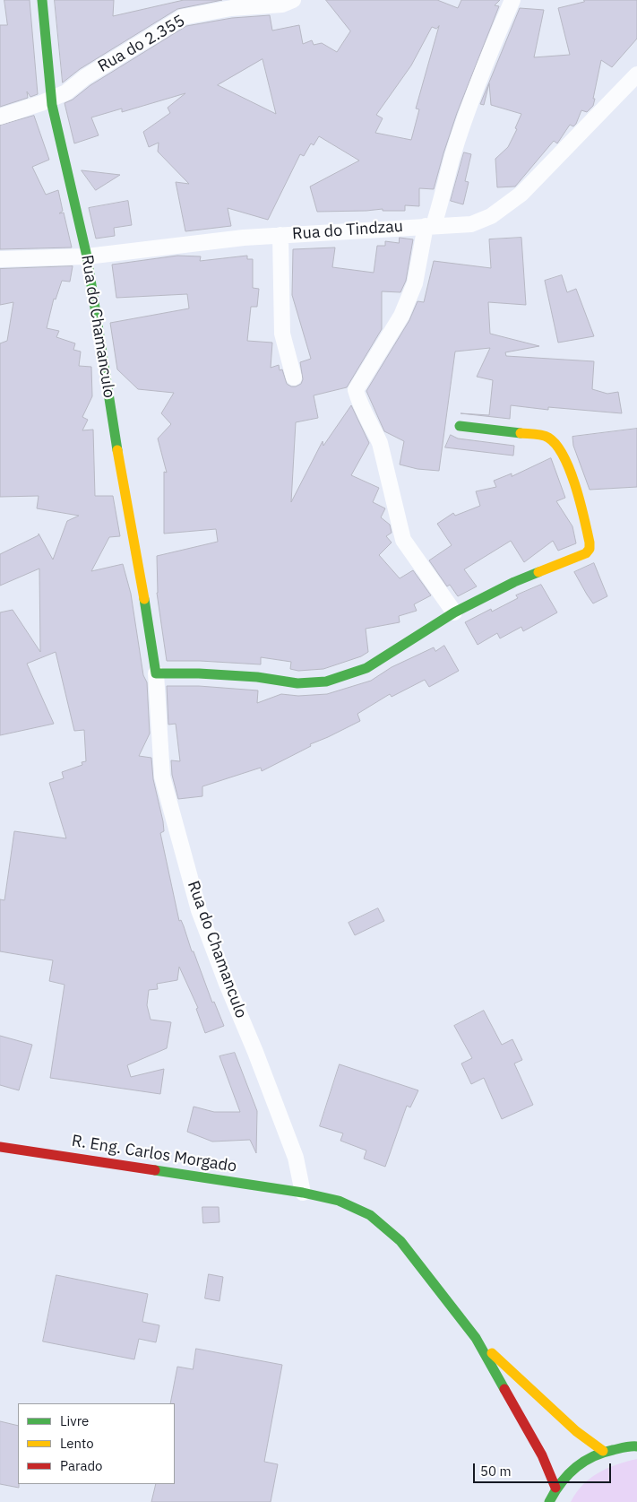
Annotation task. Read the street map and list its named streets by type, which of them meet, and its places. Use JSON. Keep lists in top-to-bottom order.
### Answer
{
  "streets": {
    "main road": ["Rua do Chamanculo", "R. Eng. Carlos Morgado"],
    "street": ["Rua do 2.355", "Rua do Tindzau"]
  },
  "crossings": [
    ["Rua do 2.355", "Rua do Chamanculo"],
    ["Rua do Tindzau", "Rua do Chamanculo"],
    ["Rua do Chamanculo", "R. Eng. Carlos Morgado"]
  ],
  "legend": ["Livre", "Lento", "Parado"],
  "scale_bar": "50 m"
}
